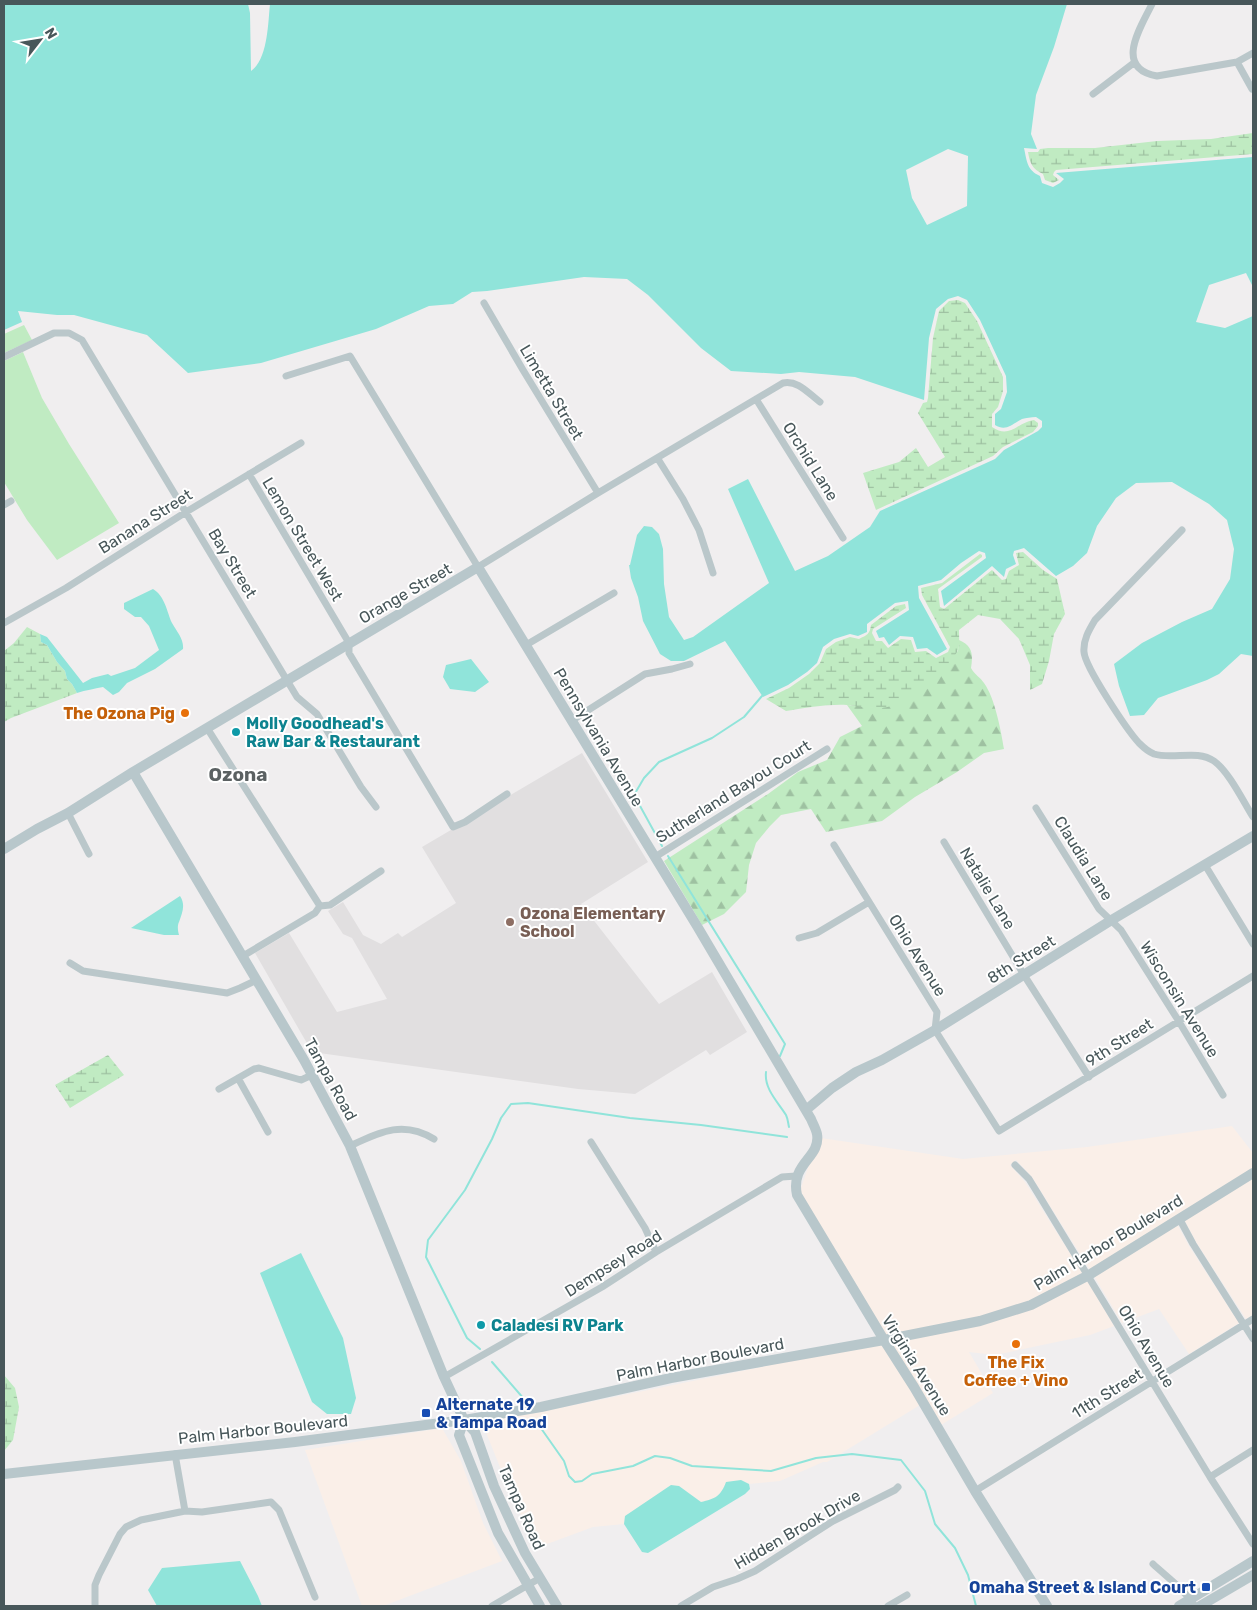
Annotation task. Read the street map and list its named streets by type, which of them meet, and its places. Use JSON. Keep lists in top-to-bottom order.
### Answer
{
  "streets": {
    "street": [
      "Limetta Street",
      "Orchid Lane",
      "Banana Street",
      "Lemon Street West",
      "Bay Street",
      "Orange Street",
      "Pennsylvania Avenue",
      "Sutherland Bayou Court",
      "Claudia Lane",
      "Natalie Lane",
      "Ohio Avenue",
      "8th Street",
      "Wisconsin Avenue",
      "9th Street",
      "Tampa Road",
      "Palm Harbor Boulevard",
      "Dempsey Road",
      "Virginia Avenue",
      "11th Street",
      "Hidden Brook Drive"
    ]
  },
  "crossings": [
    ["Limetta Street", "Orange Street"],
    ["Orchid Lane", "Orange Street"],
    ["Banana Street", "Lemon Street West"],
    ["Banana Street", "Bay Street"],
    ["Lemon Street West", "Orange Street"],
    ["Bay Street", "Orange Street"],
    ["Orange Street", "Pennsylvania Avenue"],
    ["Orange Street", "Tampa Road"],
    ["Pennsylvania Avenue", "Sutherland Bayou Court"],
    ["Pennsylvania Avenue", "8th Street"],
    ["Pennsylvania Avenue", "Dempsey Road"],
    ["Pennsylvania Avenue", "Virginia Avenue"],
    ["Claudia Lane", "8th Street"],
    ["Claudia Lane", "Wisconsin Avenue"],
    ["Natalie Lane", "8th Street"],
    ["Natalie Lane", "9th Street"],
    ["Ohio Avenue", "8th Street"],
    ["Ohio Avenue", "9th Street"],
    ["Ohio Avenue", "Palm Harbor Boulevard"],
    ["Ohio Avenue", "11th Street"],
    ["8th Street", "Wisconsin Avenue"],
    ["Wisconsin Avenue", "9th Street"],
    ["Tampa Road", "Palm Harbor Boulevard"],
    ["Tampa Road", "Dempsey Road"],
    ["Palm Harbor Boulevard", "Virginia Avenue"],
    ["Dempsey Road", "Virginia Avenue"],
    ["Virginia Avenue", "11th Street"]
  ],
  "districts": ["Ozona"],
  "places": {
    "other": [
      "The Ozona Pig",
      "Molly Goodhead's Raw Bar & Restaurant",
      "Ozona Elementary School",
      "Caladesi RV Park",
      "The Fix Coffee + Vino"
    ],
    "transit": ["Alternate 19 & Tampa Road", "Omaha Street & Island Court"]
  },
  "north": "top right"
}
